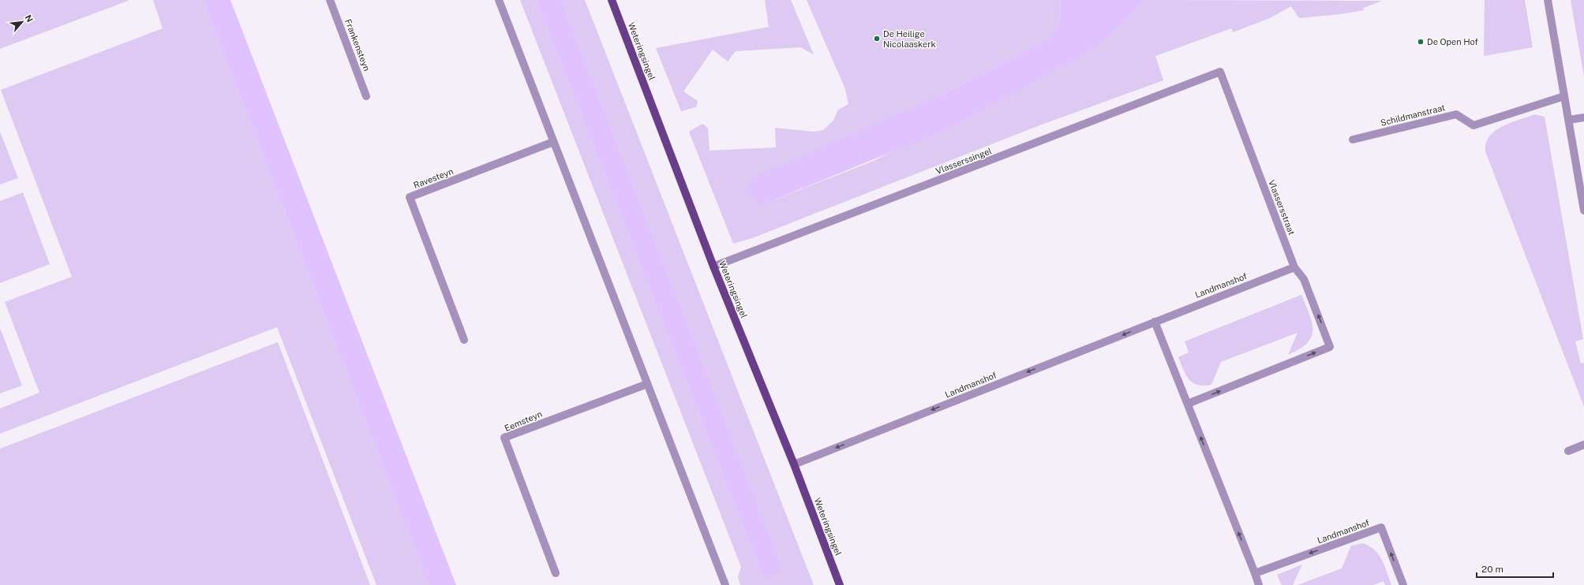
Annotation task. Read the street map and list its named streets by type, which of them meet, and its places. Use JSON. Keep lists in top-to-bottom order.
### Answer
{
  "streets": {
    "main road": ["Weteringsingel"],
    "street": [
      "Frankensteyn",
      "Schildmanstraat",
      "Vlasserssingel",
      "Ravesteyn",
      "Vlassersstraat",
      "Landmanshof",
      "Eemsteyn"
    ]
  },
  "crossings": [
    ["Weteringsingel", "Vlasserssingel"],
    ["Weteringsingel", "Landmanshof"],
    ["Vlasserssingel", "Vlassersstraat"],
    ["Vlassersstraat", "Landmanshof"]
  ],
  "one_way": ["Landmanshof"],
  "places": ["De Heilige Nicolaaskerk", "De Open Hof"],
  "scale_bar": "20 m",
  "north": "top right"
}
